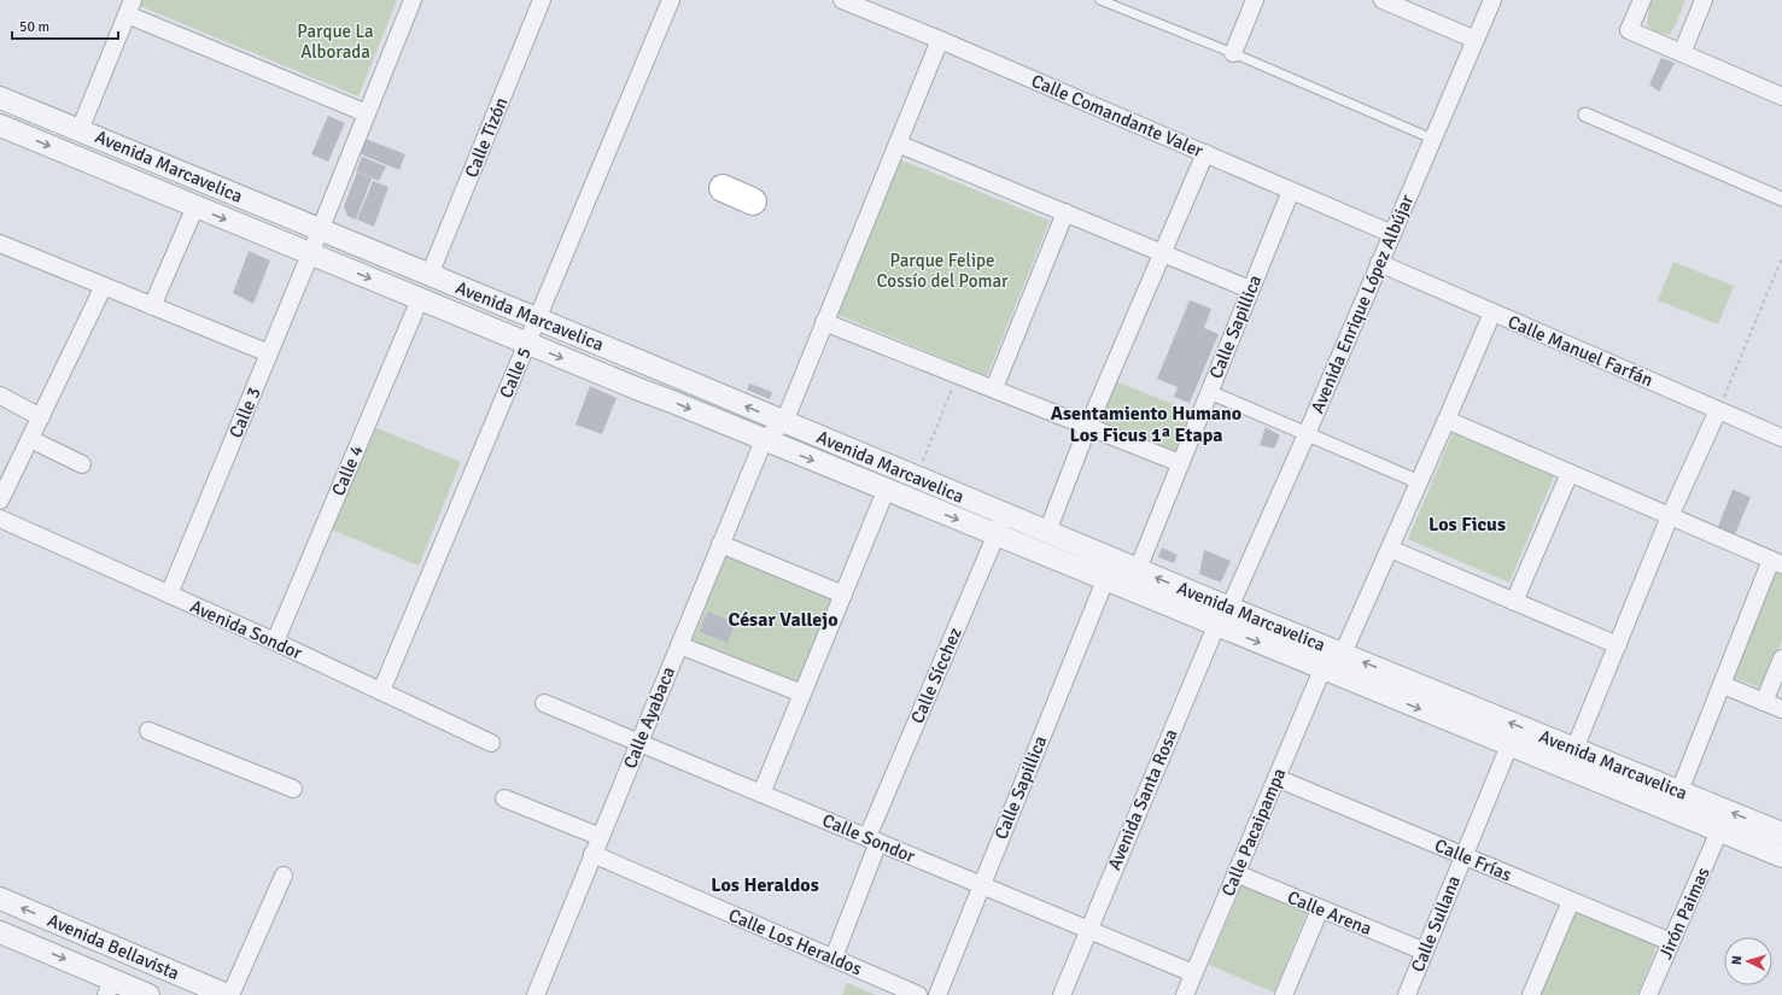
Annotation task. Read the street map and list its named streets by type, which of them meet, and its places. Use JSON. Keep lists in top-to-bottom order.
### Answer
{
  "streets": {
    "street": [
      "Calle Comandante Valer",
      "Calle Tizón",
      "Avenida Marcavelica",
      "Avenida Enrique López Albújar",
      "Calle Sapillica",
      "Calle Manuel Farfán",
      "Calle 5",
      "Calle 3",
      "Calle 4",
      "Avenida Sondor",
      "Calle Sícchez",
      "Calle Ayabaca",
      "Avenida Santa Rosa",
      "Calle Pacaipampa",
      "Calle Sondor",
      "Calle Frías",
      "Calle Arena",
      "Jirón Paimas",
      "Calle Sullana",
      "Calle Los Heraldos",
      "Avenida Bellavista"
    ]
  },
  "crossings": [
    ["Calle Comandante Valer", "Avenida Enrique López Albújar"],
    ["Calle Comandante Valer", "Calle Sapillica"],
    ["Calle Tizón", "Avenida Marcavelica"],
    ["Avenida Marcavelica", "Avenida Enrique López Albújar"],
    ["Avenida Marcavelica", "Calle Sapillica"],
    ["Avenida Marcavelica", "Calle 5"],
    ["Avenida Marcavelica", "Calle 3"],
    ["Avenida Marcavelica", "Calle 4"],
    ["Avenida Marcavelica", "Calle Sícchez"],
    ["Avenida Marcavelica", "Calle Ayabaca"],
    ["Avenida Marcavelica", "Avenida Santa Rosa"],
    ["Avenida Marcavelica", "Calle Pacaipampa"],
    ["Avenida Marcavelica", "Jirón Paimas"],
    ["Avenida Marcavelica", "Calle Sullana"],
    ["Avenida Enrique López Albújar", "Calle Manuel Farfán"],
    ["Avenida Enrique López Albújar", "Avenida Santa Rosa"],
    ["Calle Sapillica", "Calle Sondor"],
    ["Calle 5", "Avenida Sondor"],
    ["Calle 3", "Avenida Sondor"],
    ["Calle 4", "Avenida Sondor"],
    ["Calle Sícchez", "Calle Sondor"],
    ["Calle Sícchez", "Calle Los Heraldos"],
    ["Calle Ayabaca", "Calle Sondor"],
    ["Calle Ayabaca", "Calle Los Heraldos"],
    ["Avenida Santa Rosa", "Calle Sondor"],
    ["Calle Pacaipampa", "Calle Sondor"],
    ["Calle Pacaipampa", "Calle Frías"],
    ["Calle Pacaipampa", "Calle Arena"],
    ["Calle Frías", "Jirón Paimas"],
    ["Calle Frías", "Calle Sullana"],
    ["Calle Arena", "Calle Sullana"]
  ],
  "districts": [
    "Asentamiento Humano Los Ficus 1ª Etapa",
    "Los Ficus",
    "César Vallejo",
    "Los Heraldos"
  ],
  "parks": ["Parque La Alborada", "Parque Felipe Cossío del Pomar"],
  "scale_bar": "50 m",
  "north": "left"
}
